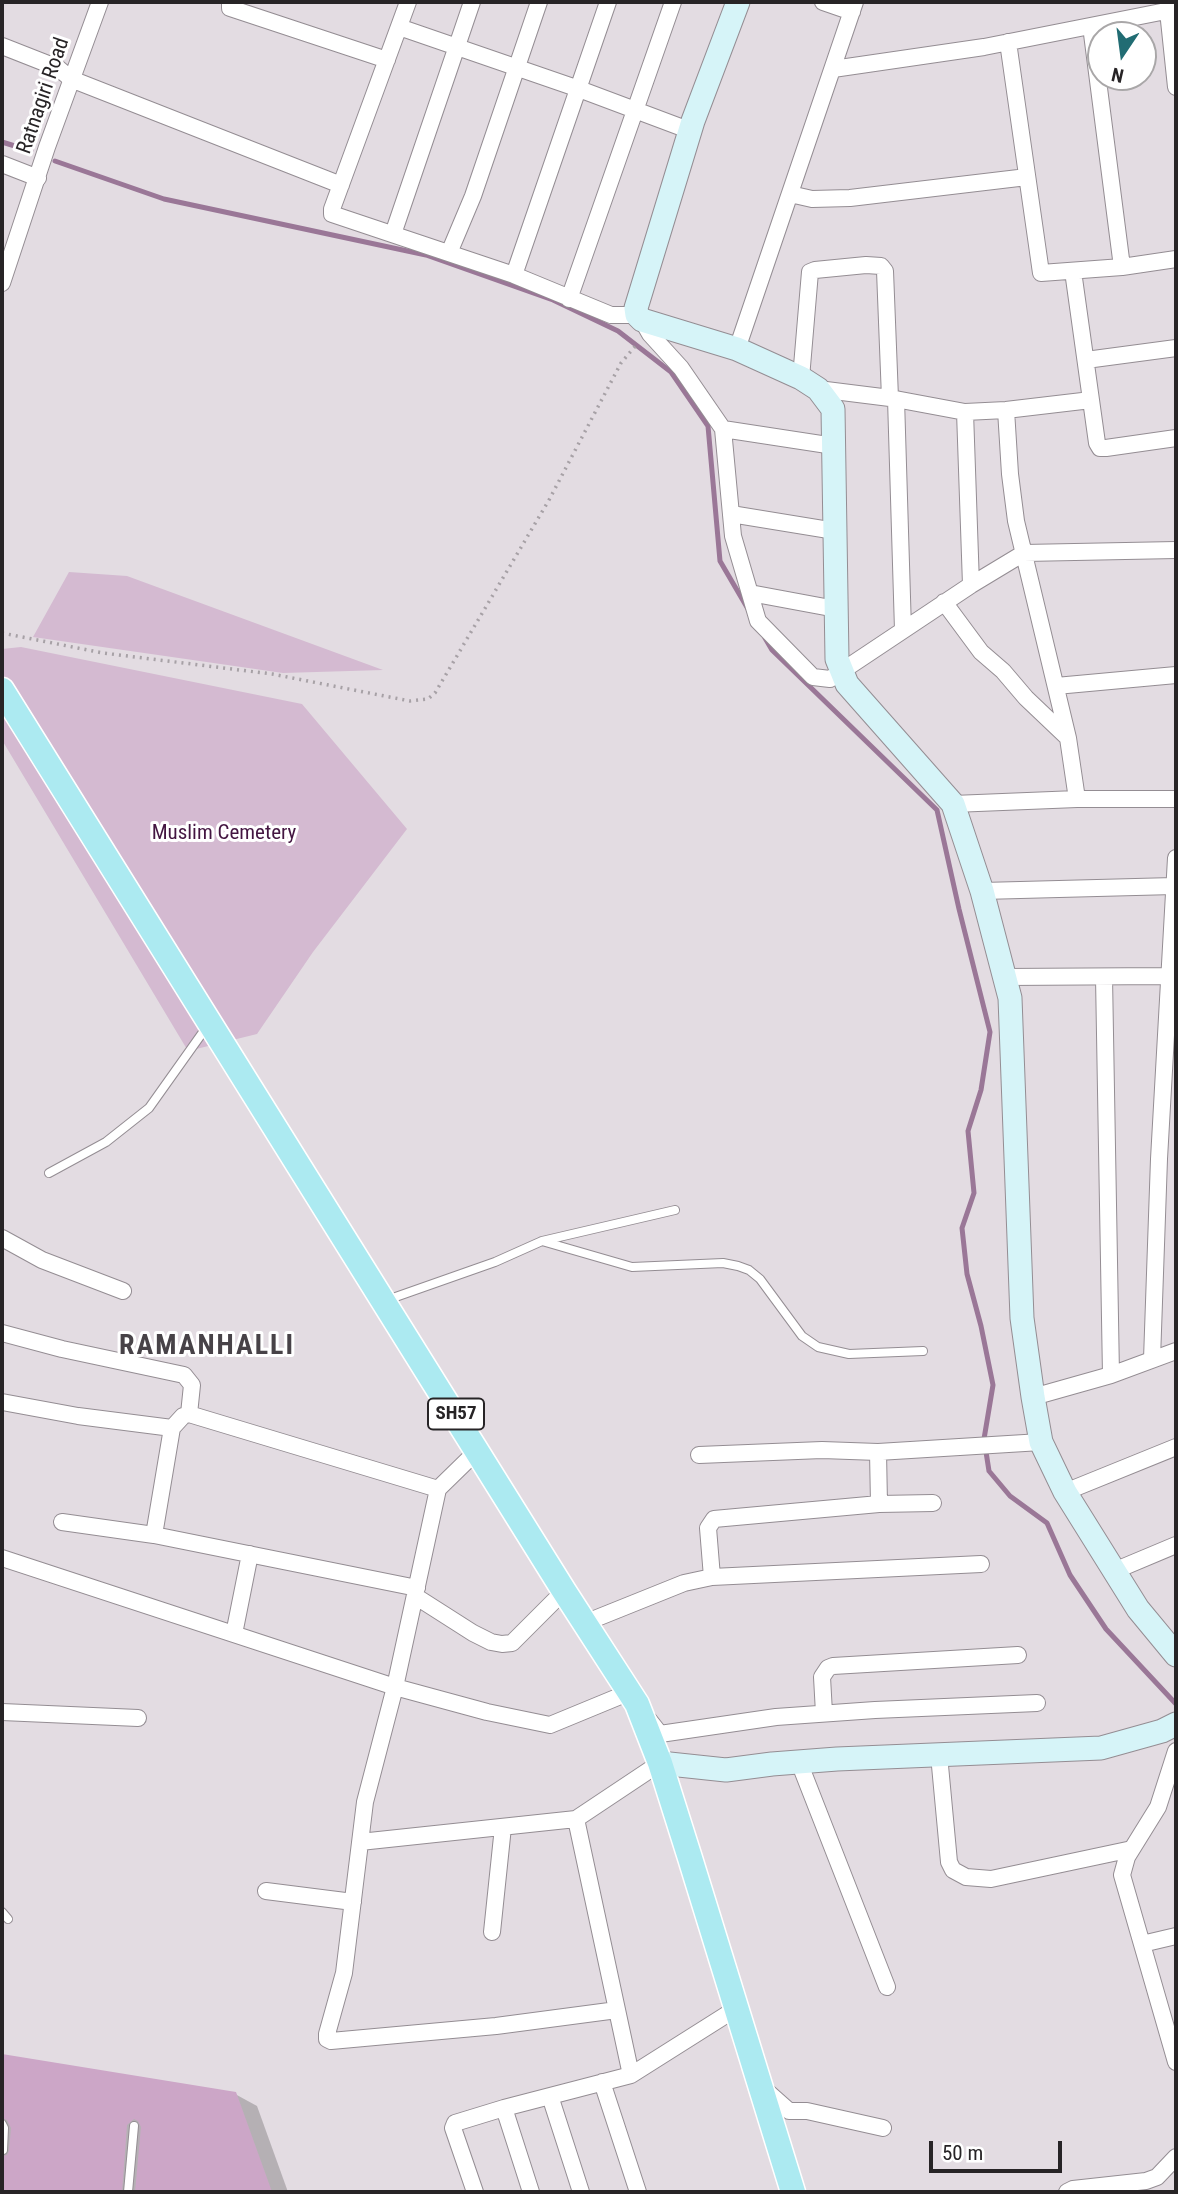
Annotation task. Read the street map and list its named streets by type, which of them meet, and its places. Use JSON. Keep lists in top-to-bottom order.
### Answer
{
  "streets": {
    "main road": ["SH57"],
    "street": ["Ratnagiri Road"]
  },
  "districts": ["RAMANHALLI"],
  "parks": ["Muslim Cemetery"],
  "scale_bar": "50 m",
  "north": "bottom"
}
